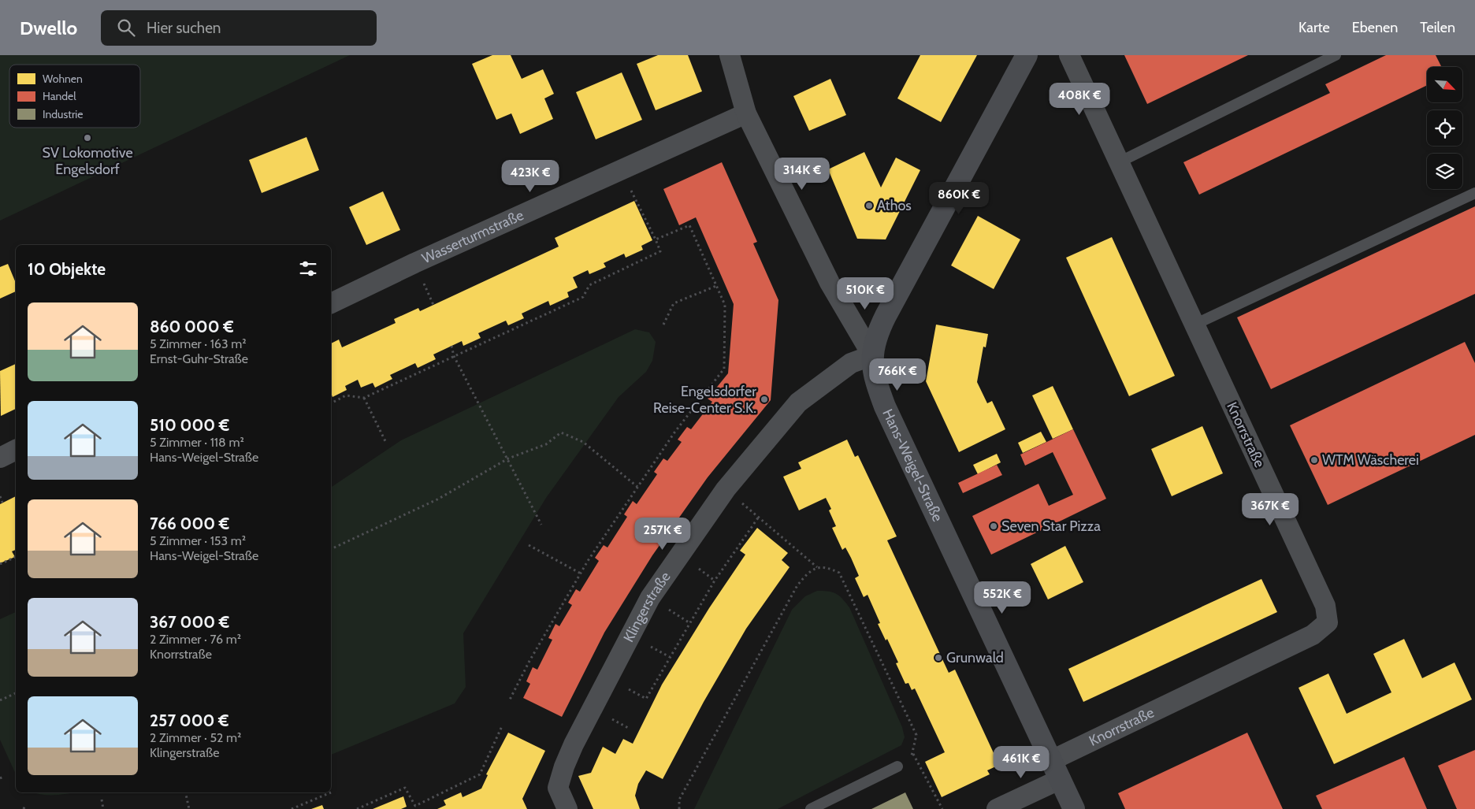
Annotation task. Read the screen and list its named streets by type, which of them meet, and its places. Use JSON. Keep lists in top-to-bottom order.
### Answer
{
  "streets": {
    "street": [
      "Wasserturmstraße",
      "Knorrstraße",
      "Hans-Weigel-Straße",
      "Klingerstraße"
    ]
  },
  "crossings": [
    ["Wasserturmstraße", "Hans-Weigel-Straße"],
    ["Knorrstraße", "Hans-Weigel-Straße"],
    ["Hans-Weigel-Straße", "Klingerstraße"]
  ],
  "places": [
    "SV Lokomotive Engelsdorf",
    "Athos",
    "Engelsdorfer Reise-Center S.K.",
    "WTM Wäscherei",
    "Seven Star Pizza",
    "Grunwald"
  ],
  "legend": ["Wohnen", "Handel", "Industrie"],
  "north": "bottom right",
  "page": {
    "header": "Dwello",
    "search": "Hier suchen",
    "nav": ["Karte", "Ebenen", "Teilen"],
    "price": [
      "408K €",
      "314K €",
      "423K €",
      "860K €",
      "510K €",
      "766K €",
      "367K €",
      "257K €",
      "552K €",
      "461K €"
    ],
    "heading": "10 Objekte",
    "list": [
      {
        "name": "860 000 €",
        "note": "5 Zimmer · 163 m² · Ernst-Guhr-Straße"
      },
      {
        "name": "510 000 €",
        "note": "5 Zimmer · 118 m² · Hans-Weigel-Straße"
      },
      {
        "name": "766 000 €",
        "note": "5 Zimmer · 153 m² · Hans-Weigel-Straße"
      },
      {
        "name": "367 000 €",
        "note": "2 Zimmer · 76 m² · Knorrstraße"
      },
      {
        "name": "257 000 €",
        "note": "2 Zimmer · 52 m² · Klingerstraße"
      }
    ]
  }
}
